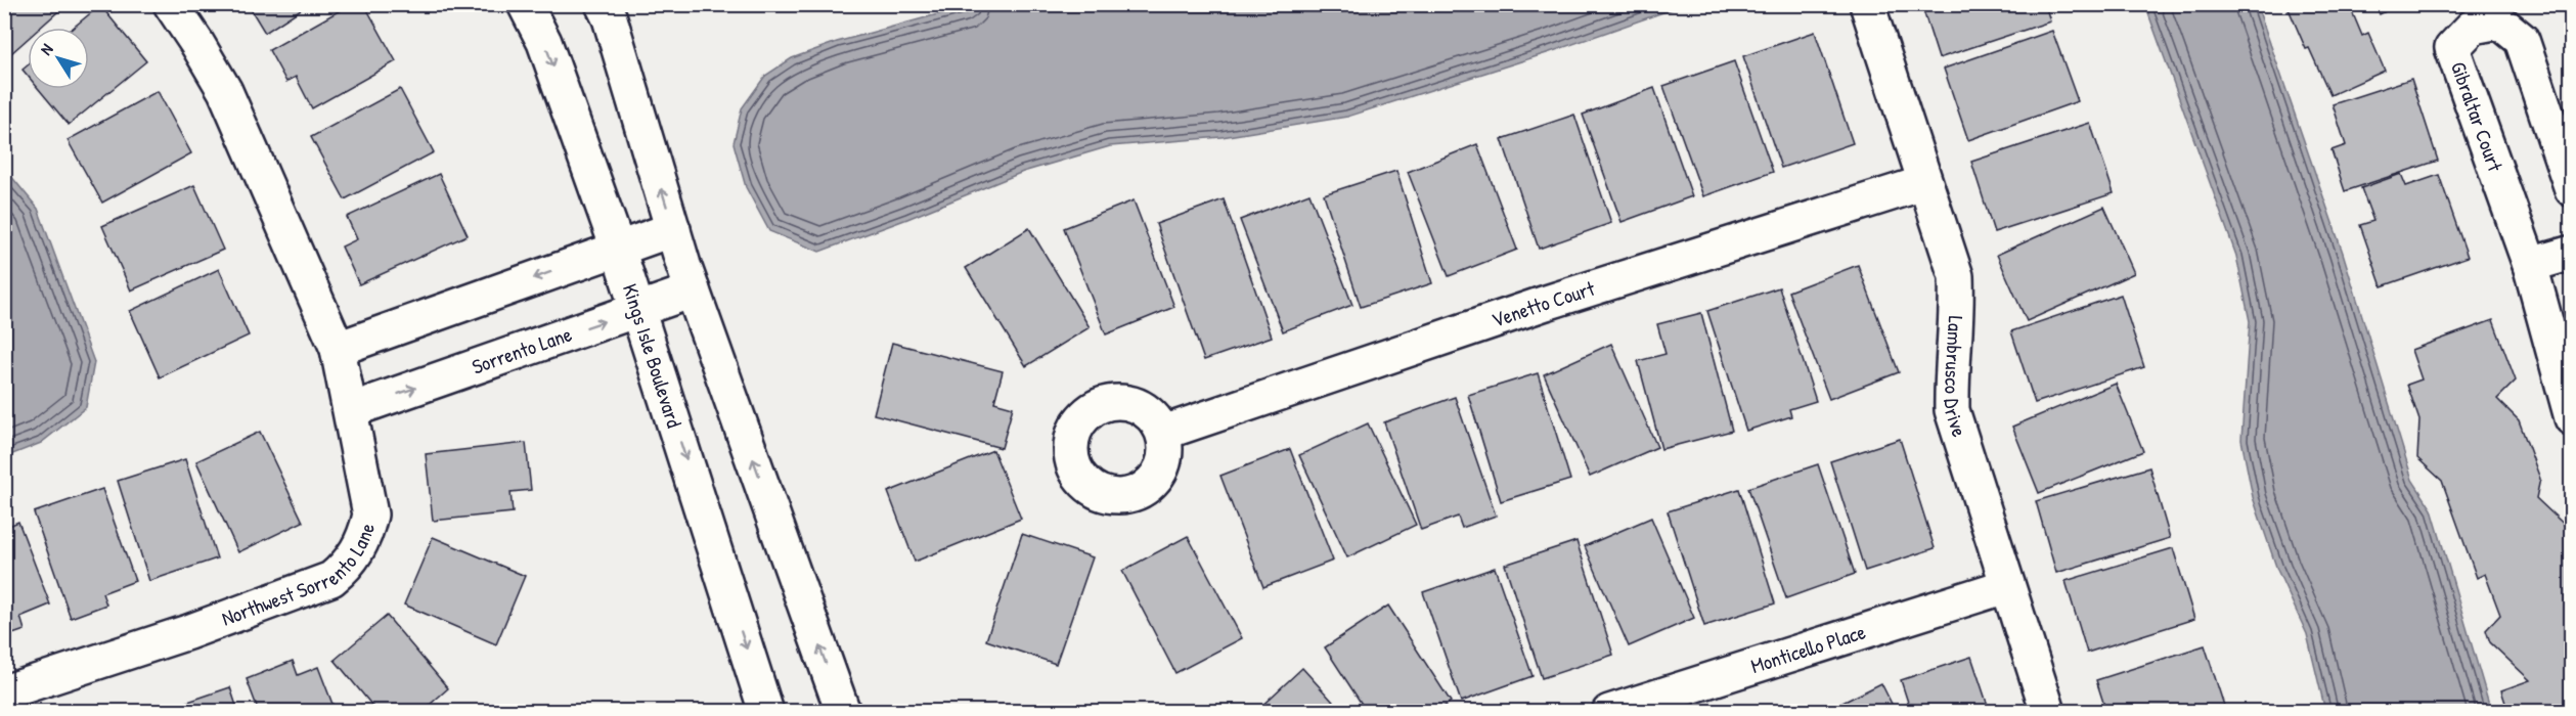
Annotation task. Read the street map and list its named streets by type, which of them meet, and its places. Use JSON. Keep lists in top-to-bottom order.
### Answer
{
  "streets": {
    "street": [
      "Gibraltar Court",
      "Venetto Court",
      "Sorrento Lane",
      "Kings Isle Boulevard",
      "Lambrusco Drive",
      "Northwest Sorrento Lane",
      "Monticello Place"
    ]
  },
  "crossings": [
    ["Venetto Court", "Lambrusco Drive"],
    ["Sorrento Lane", "Kings Isle Boulevard"],
    ["Sorrento Lane", "Northwest Sorrento Lane"],
    ["Lambrusco Drive", "Monticello Place"]
  ],
  "north": "top left"
}
